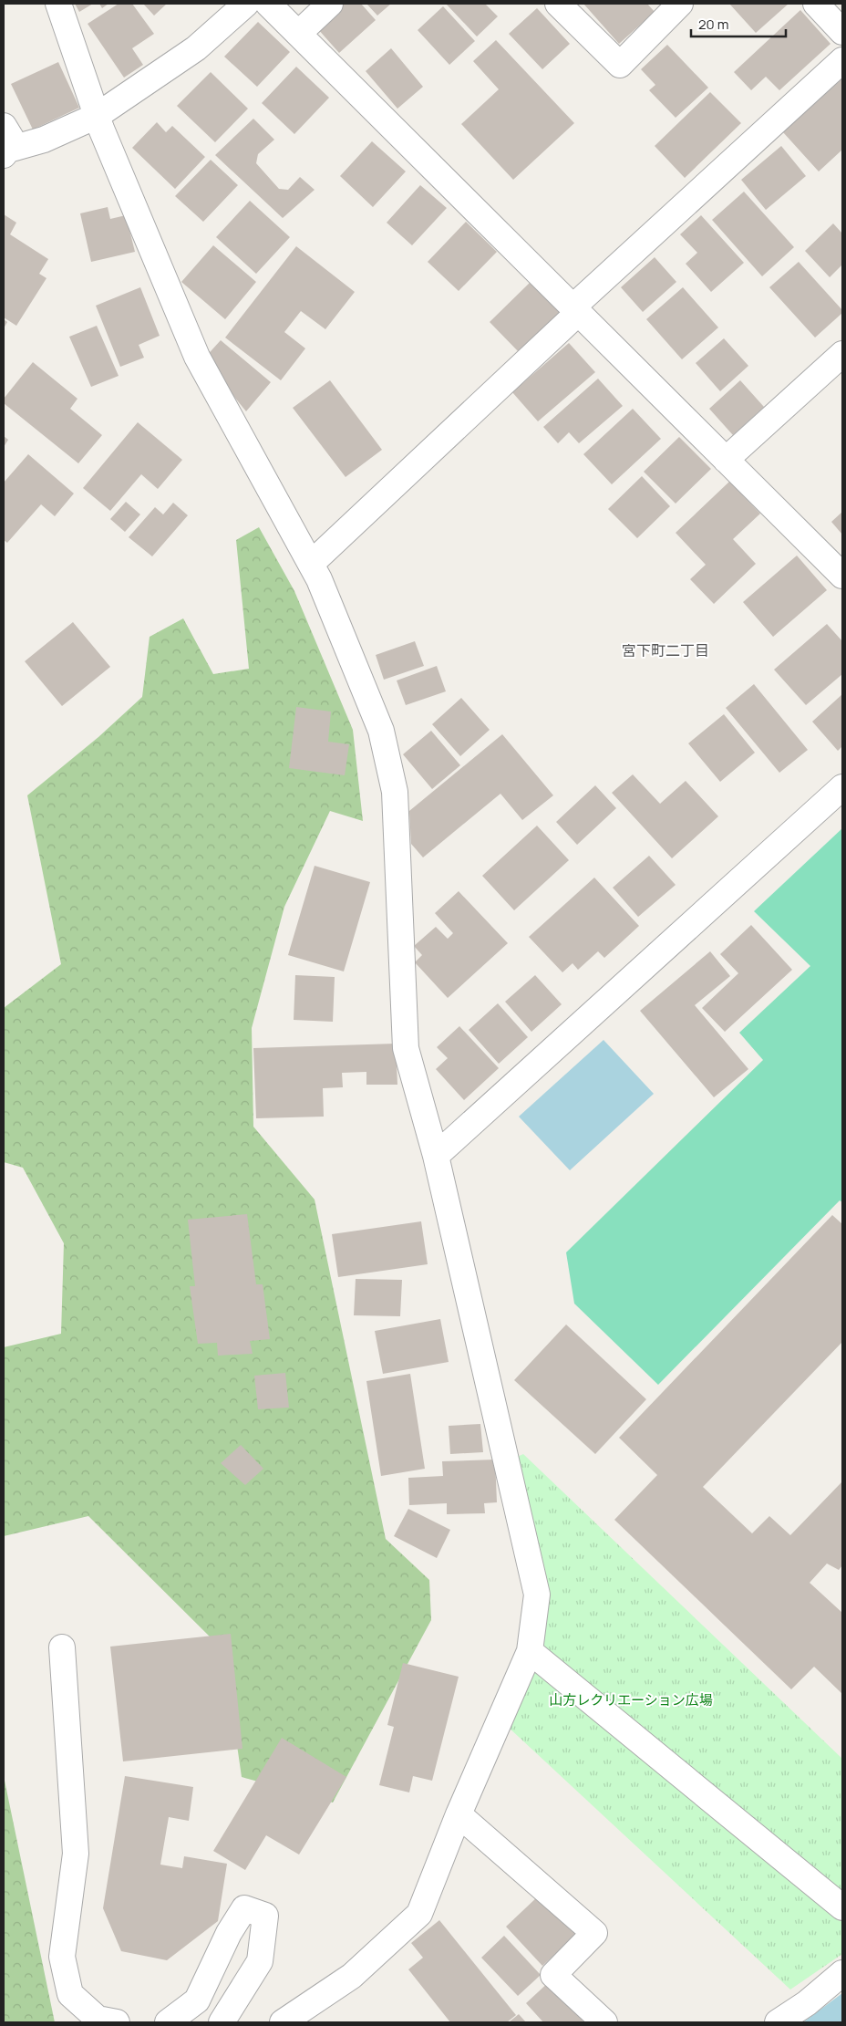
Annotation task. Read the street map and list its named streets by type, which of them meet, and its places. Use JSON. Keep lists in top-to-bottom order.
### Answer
{
  "districts": ["宮下町二丁目"],
  "parks": ["山方レクリエーション広場"],
  "scale_bar": "20 m"
}
